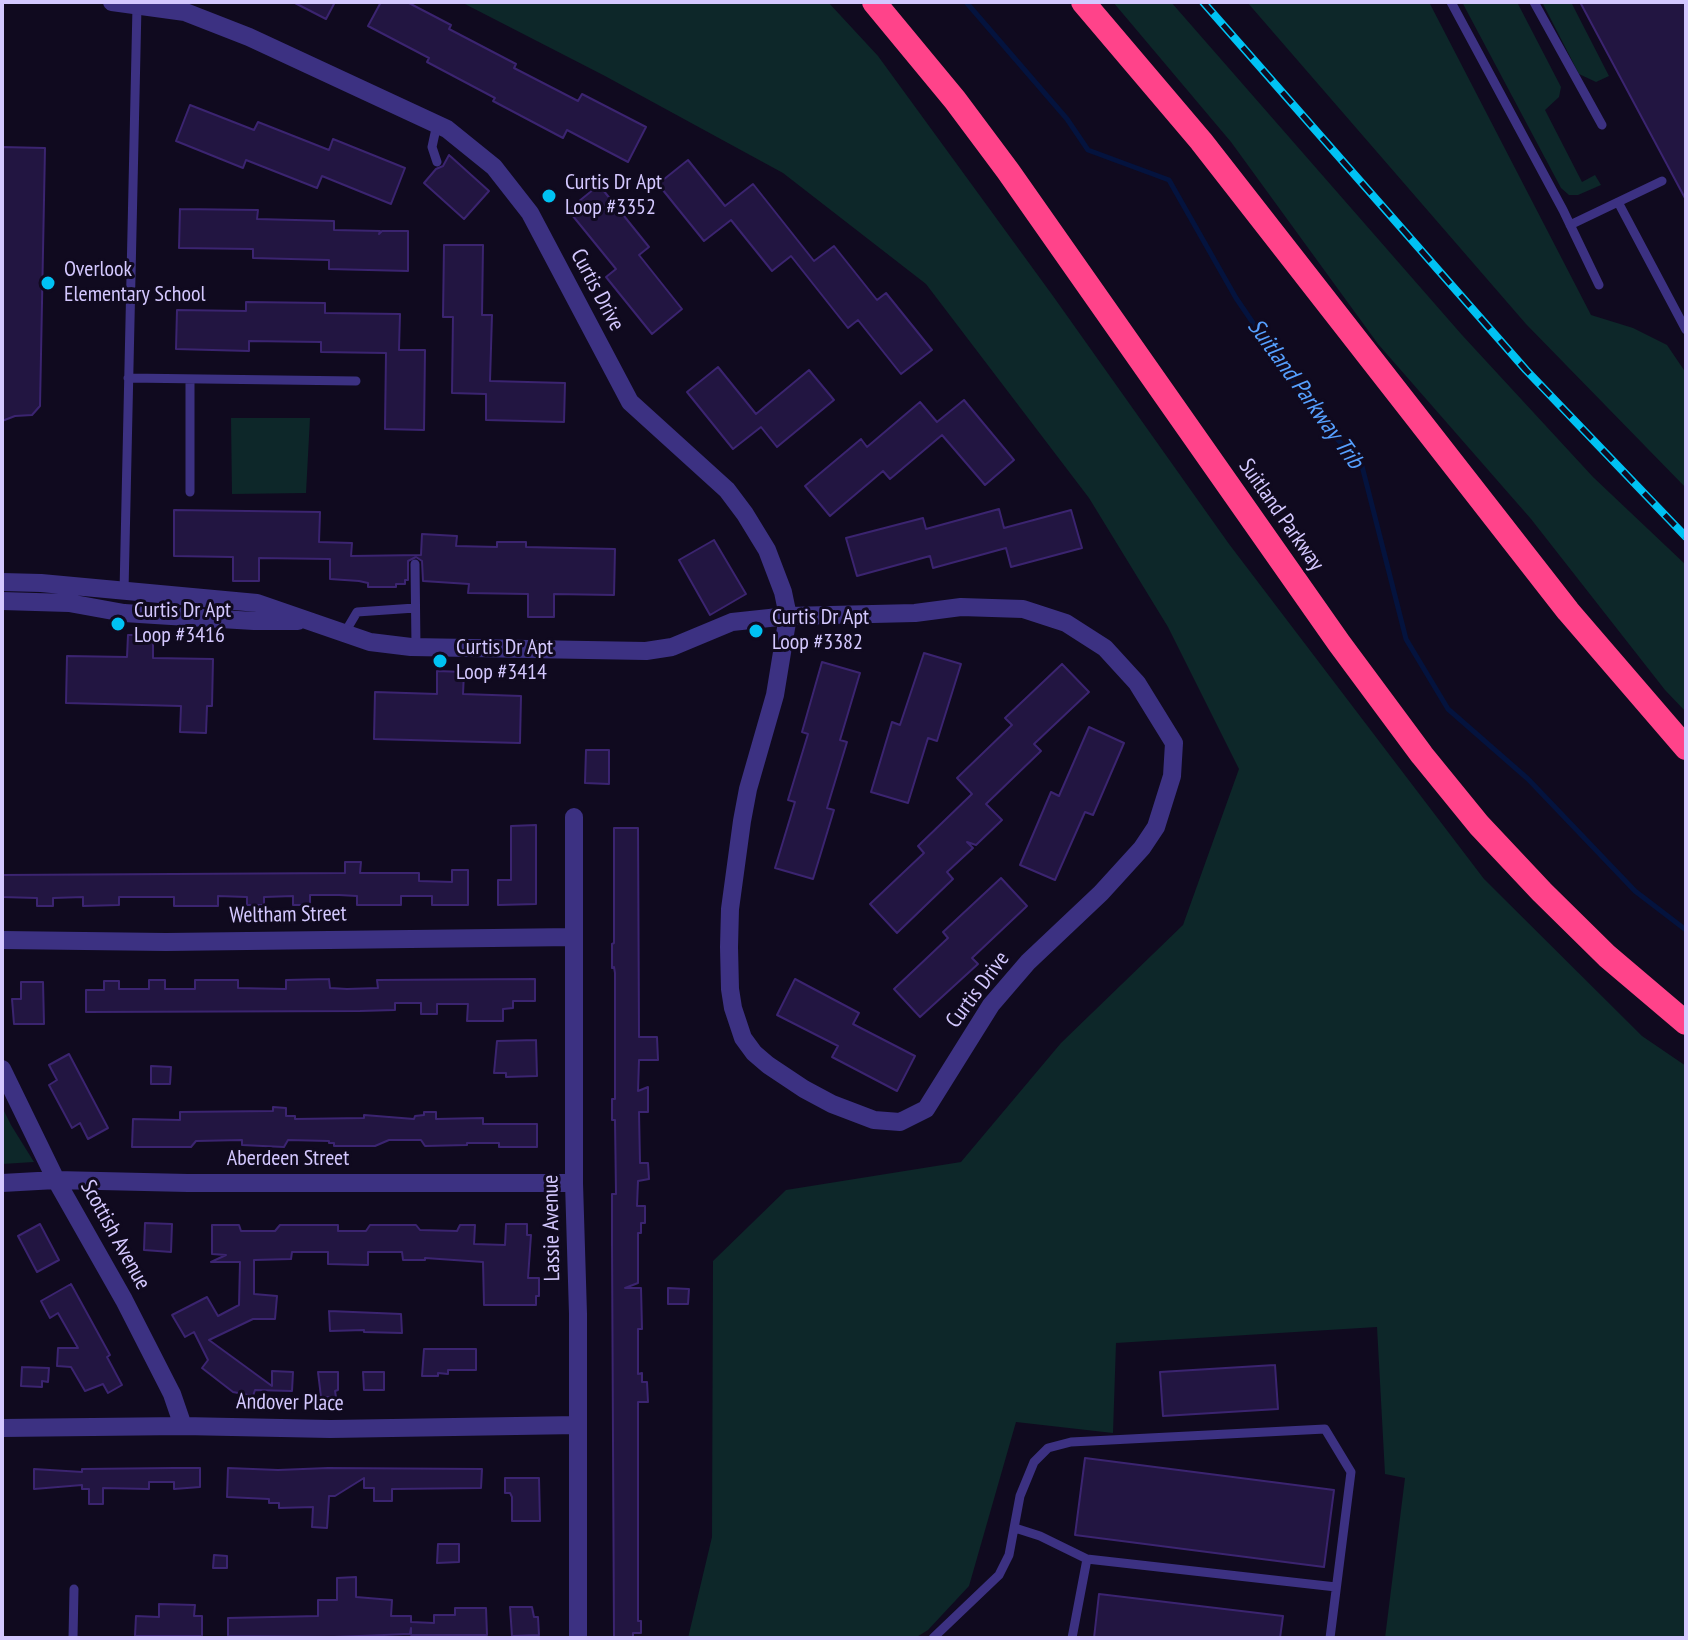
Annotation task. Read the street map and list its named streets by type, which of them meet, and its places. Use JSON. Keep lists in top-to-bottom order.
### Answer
{
  "streets": {
    "highway": ["Suitland Parkway"],
    "street": [
      "Curtis Drive",
      "Weltham Street",
      "Aberdeen Street",
      "Lassie Avenue",
      "Scottish Avenue",
      "Andover Place"
    ]
  },
  "crossings": [
    ["Weltham Street", "Lassie Avenue"],
    ["Aberdeen Street", "Lassie Avenue"],
    ["Aberdeen Street", "Scottish Avenue"],
    ["Lassie Avenue", "Andover Place"],
    ["Scottish Avenue", "Andover Place"]
  ],
  "water": ["Suitland Parkway Trib"],
  "places": [
    "Curtis Dr Apt Loop #3352",
    "Overlook Elementary School",
    "Curtis Dr Apt Loop #3416",
    "Curtis Dr Apt Loop #3382",
    "Curtis Dr Apt Loop #3414"
  ]
}
